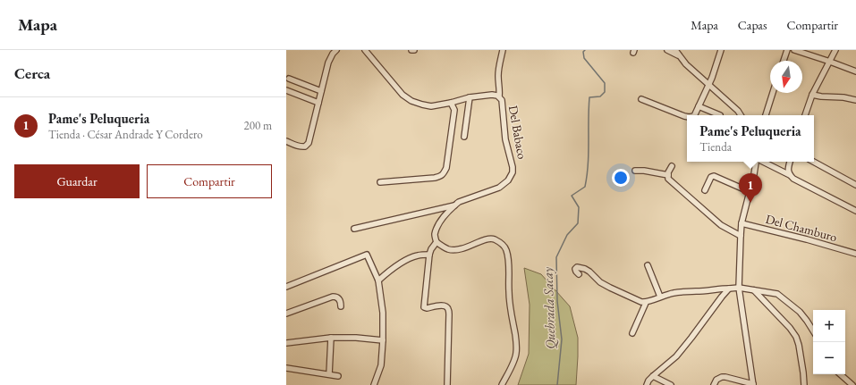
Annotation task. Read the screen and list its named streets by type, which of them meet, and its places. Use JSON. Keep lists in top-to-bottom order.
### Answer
{
  "streets": {
    "street": ["Del Babaco", "Del Chamburo"]
  },
  "water": ["Quebrada Sacay"],
  "north": "bottom",
  "page": {
    "header": "Mapa",
    "nav": ["Mapa", "Capas", "Compartir"],
    "heading": "Cerca",
    "list": [
      {
        "mark": "1",
        "name": "Pame's Peluqueria",
        "note": "Tienda · César Andrade Y Cordero",
        "value": "200 m"
      }
    ],
    "popup": ["Pame's Peluqueria", "Tienda"],
    "buttons": ["Guardar", "Compartir"],
    "pins": "1",
    "map_buttons": ["+", "−"]
  }
}
